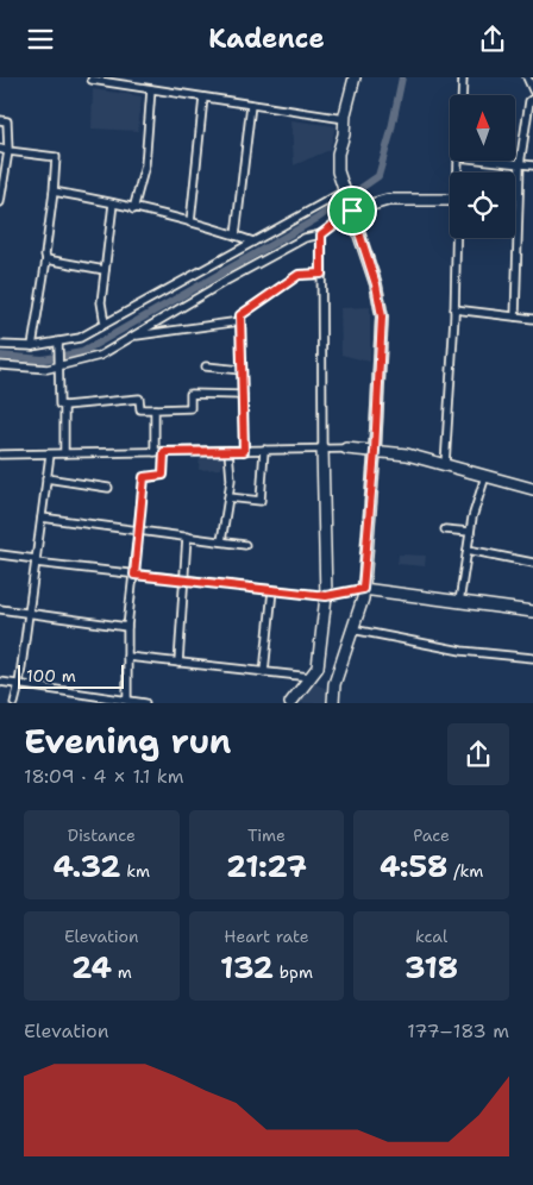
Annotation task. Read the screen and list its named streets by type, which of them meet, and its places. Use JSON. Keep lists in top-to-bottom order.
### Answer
{
  "scale_bar": "100 m",
  "north": "top",
  "page": {
    "header": "Kadence",
    "scale": "100 m",
    "heading": ["Evening run", "18:09 · 4 × 1.1 km"],
    "stats": [
      ["Distance", "4.32 km"],
      ["Time", "21:27"],
      ["Pace", "4:58 /km"],
      ["Elevation", "24 m"],
      ["Heart rate", "132 bpm"],
      ["kcal", "318"]
    ],
    "chart": ["Elevation", "177–183 m"]
  }
}
